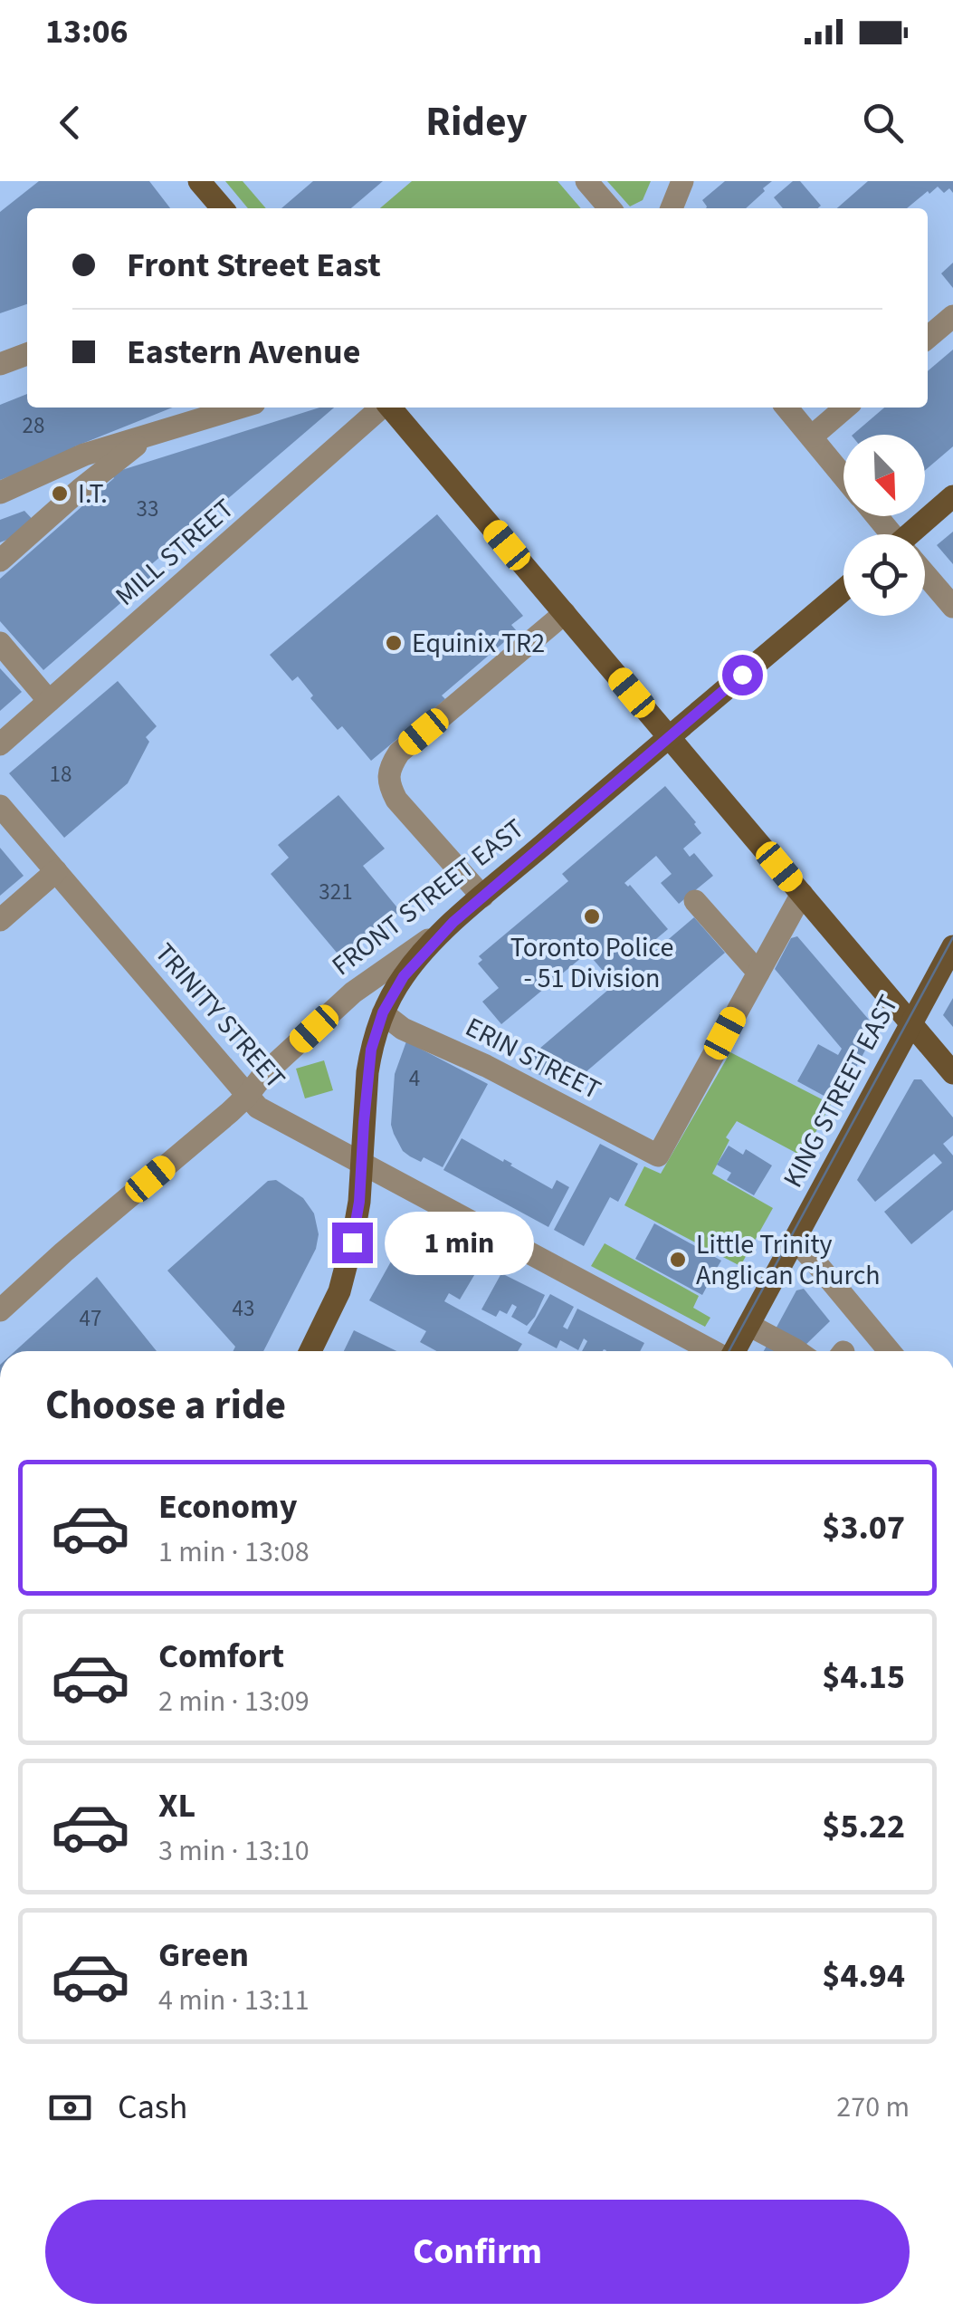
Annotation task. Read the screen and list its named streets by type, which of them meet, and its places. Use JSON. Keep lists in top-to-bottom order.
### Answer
{
  "streets": {
    "main road": ["FRONT STREET EAST", "KING STREET EAST"],
    "street": ["MILL STREET", "TRINITY STREET", "ERIN STREET"]
  },
  "crossings": [
    ["FRONT STREET EAST", "TRINITY STREET"]
  ],
  "places": [
    "I.T.",
    "Equinix TR2",
    "Toronto Police - 51 Division",
    "Little Trinity Anglican Church"
  ],
  "house_numbers": [
    "28",
    "33",
    "18",
    "321",
    "4",
    "43",
    "47"
  ],
  "north": "bottom right",
  "page": {
    "status": "13:06",
    "header": "Ridey",
    "banner": ["Front Street East", "Eastern Avenue"],
    "bubble": "1 min",
    "heading": "Choose a ride",
    "list": [
      {
        "name": "Economy",
        "note": "1 min · 13:08",
        "value": "$3.07"
      },
      {
        "name": "Comfort",
        "note": "2 min · 13:09",
        "value": "$4.15"
      },
      {
        "name": "XL",
        "note": "3 min · 13:10",
        "value": "$5.22"
      },
      {
        "name": "Green",
        "note": "4 min · 13:11",
        "value": "$4.94"
      }
    ],
    "pay": ["Cash", "270 m"],
    "buttons": "Confirm"
  }
}
